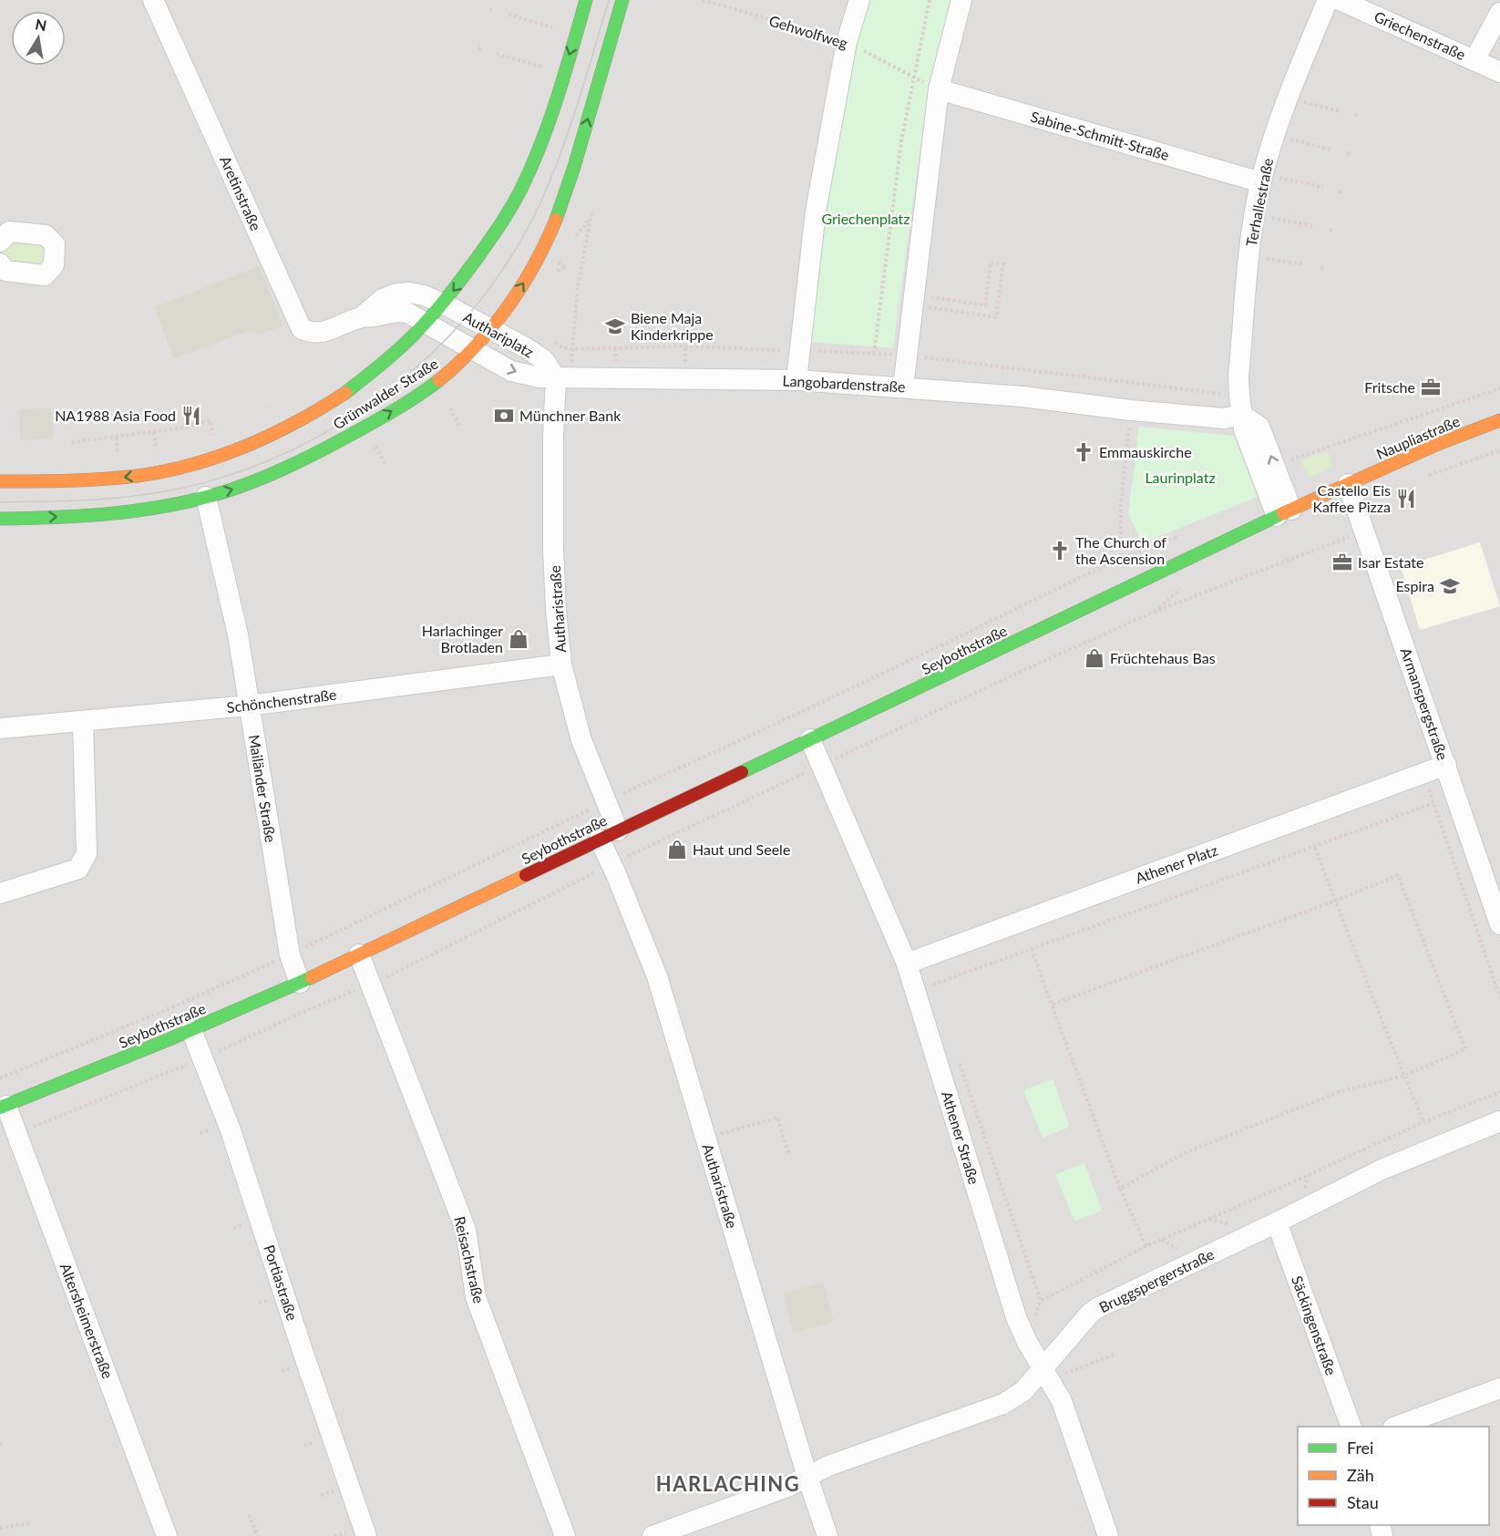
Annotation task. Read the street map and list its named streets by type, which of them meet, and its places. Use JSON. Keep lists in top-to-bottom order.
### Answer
{
  "streets": {
    "main road": ["Grünwalder Straße", "Naupliastraße", "Seybothstraße"],
    "street": [
      "Griechenstraße",
      "Sabine-Schmitt-Straße",
      "Aretinstraße",
      "Terhallestraße",
      "Authariplatz",
      "Langobardenstraße",
      "Autharistraße",
      "Schönchenstraße",
      "Armanspergstraße",
      "Mailänder Straße",
      "Athener Platz",
      "Athener Straße",
      "Reisachstraße",
      "Bruggspergerstraße",
      "Portiastraße",
      "Altersheimerstraße",
      "Säckingenstraße"
    ],
    "path": ["Gehwolfweg"]
  },
  "crossings": [
    ["Gehwolfweg", "Sabine-Schmitt-Straße"],
    ["Sabine-Schmitt-Straße", "Terhallestraße"],
    ["Aretinstraße", "Authariplatz"],
    ["Authariplatz", "Langobardenstraße"],
    ["Authariplatz", "Grünwalder Straße"],
    ["Authariplatz", "Autharistraße"],
    ["Langobardenstraße", "Autharistraße"],
    ["Grünwalder Straße", "Mailänder Straße"],
    ["Naupliastraße", "Armanspergstraße"],
    ["Autharistraße", "Seybothstraße"],
    ["Autharistraße", "Schönchenstraße"],
    ["Autharistraße", "Bruggspergerstraße"],
    ["Seybothstraße", "Mailänder Straße"],
    ["Seybothstraße", "Athener Straße"],
    ["Seybothstraße", "Reisachstraße"],
    ["Seybothstraße", "Portiastraße"],
    ["Seybothstraße", "Altersheimerstraße"],
    ["Schönchenstraße", "Mailänder Straße"],
    ["Armanspergstraße", "Athener Platz"],
    ["Athener Platz", "Athener Straße"],
    ["Athener Straße", "Bruggspergerstraße"],
    ["Bruggspergerstraße", "Säckingenstraße"]
  ],
  "districts": ["HARLACHING"],
  "parks": ["Griechenplatz", "Laurinplatz"],
  "places": {
    "school or university": ["Biene Maja Kinderkrippe", "Espira"],
    "office": ["Fritsche", "Isar Estate"],
    "restaurant": ["NA1988 Asia Food", "Castello Eis Kaffee Pizza"],
    "bank": ["Münchner Bank"],
    "church": ["Emmauskirche", "The Church of the Ascension"],
    "shop": ["Harlachinger Brotladen", "Früchtehaus Bas", "Haut und Seele"]
  },
  "legend": ["Frei", "Zäh", "Stau"],
  "north": "top"
}
